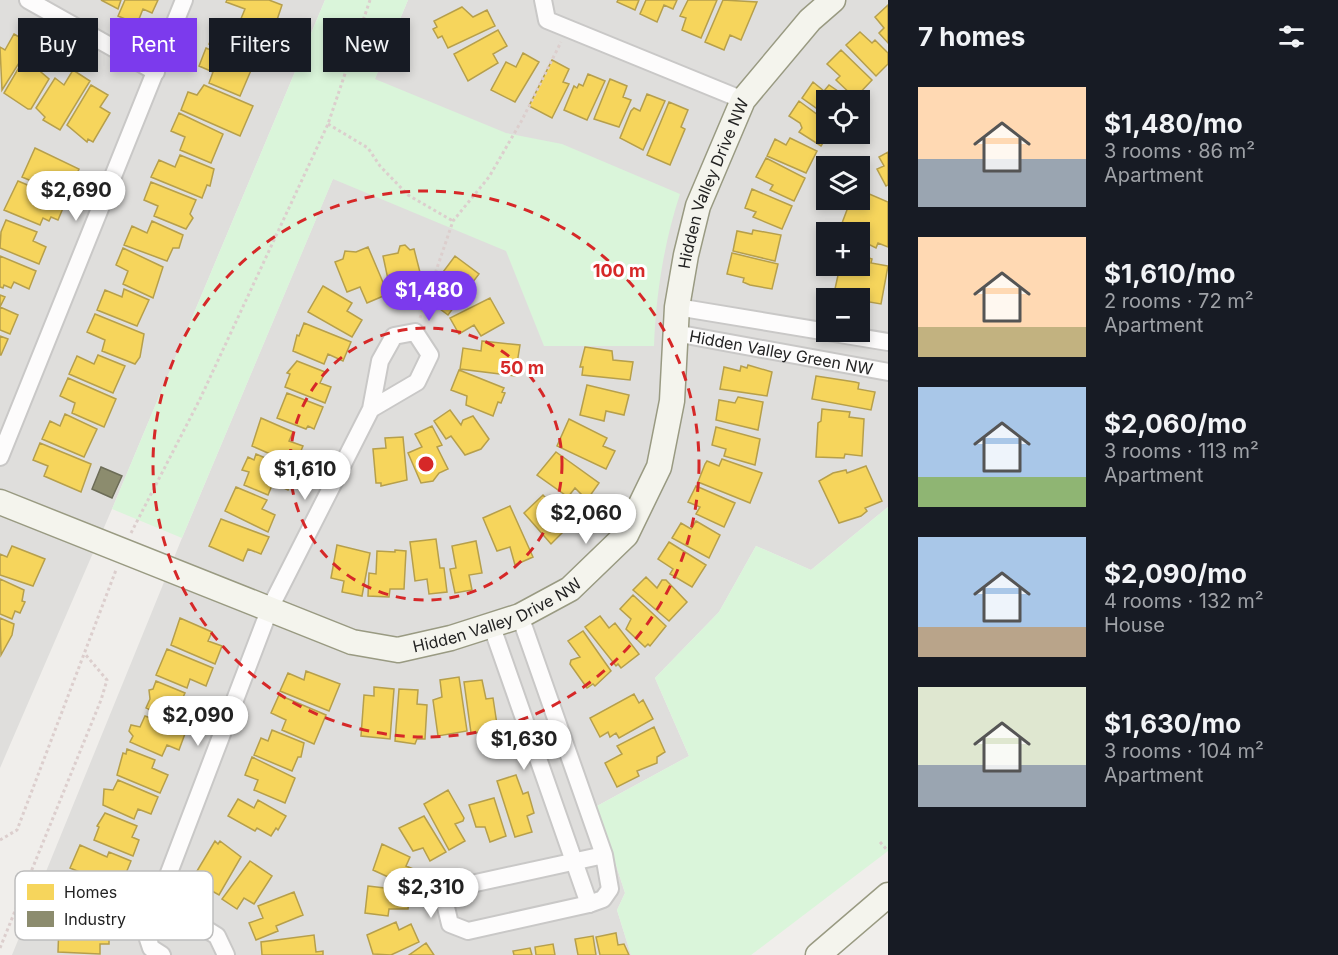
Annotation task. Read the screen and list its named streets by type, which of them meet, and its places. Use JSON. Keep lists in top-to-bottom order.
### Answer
{
  "streets": {
    "street": ["Hidden Valley Drive NW", "Hidden Valley Green NW"]
  },
  "crossings": [
    ["Hidden Valley Drive NW", "Hidden Valley Green NW"]
  ],
  "legend": ["Homes", "Industry"],
  "page": {
    "heading": "7 homes",
    "chip": [
      "Buy",
      "Rent",
      "Filters",
      "New"
    ],
    "list": [
      {
        "name": "$1,480/mo",
        "note": "3 rooms · 86 m² · Apartment"
      },
      {
        "name": "$1,610/mo",
        "note": "2 rooms · 72 m² · Apartment"
      },
      {
        "name": "$2,060/mo",
        "note": "3 rooms · 113 m² · Apartment"
      },
      {
        "name": "$2,090/mo",
        "note": "4 rooms · 132 m² · House"
      },
      {
        "name": "$1,630/mo",
        "note": "3 rooms · 104 m² · Apartment"
      }
    ],
    "map_buttons": ["+", "−"],
    "price": [
      "$2,690",
      "$1,480",
      "$1,610",
      "$2,060",
      "$2,090",
      "$1,630",
      "$2,310"
    ]
  },
  "rings": ["100 m", "50 m"]
}
